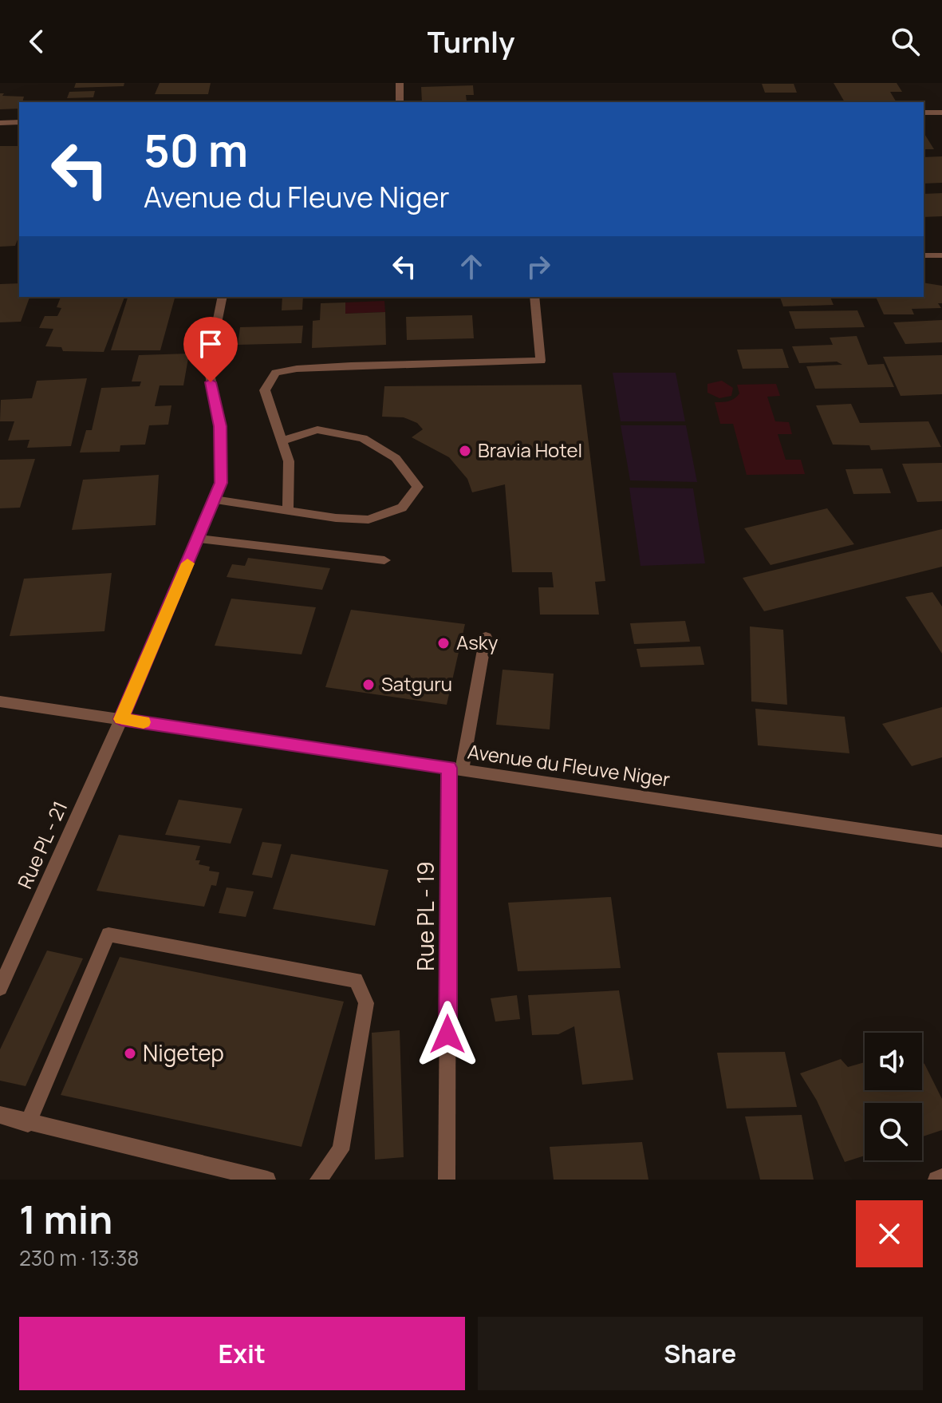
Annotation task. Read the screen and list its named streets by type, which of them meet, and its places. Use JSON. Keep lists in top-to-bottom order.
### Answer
{
  "streets": {
    "street": ["Avenue du Fleuve Niger", "Rue PL - 21", "Rue PL - 19"]
  },
  "crossings": [
    ["Avenue du Fleuve Niger", "Rue PL - 21"],
    ["Avenue du Fleuve Niger", "Rue PL - 19"]
  ],
  "places": [
    "Bravia Hotel",
    "Asky",
    "Satguru",
    "Nigetep"
  ],
  "page": {
    "header": "Turnly",
    "turn": ["50 m", "Avenue du Fleuve Niger"],
    "heading": ["1 min", "230 m · 13:38"],
    "buttons": ["Exit", "Share"]
  }
}
